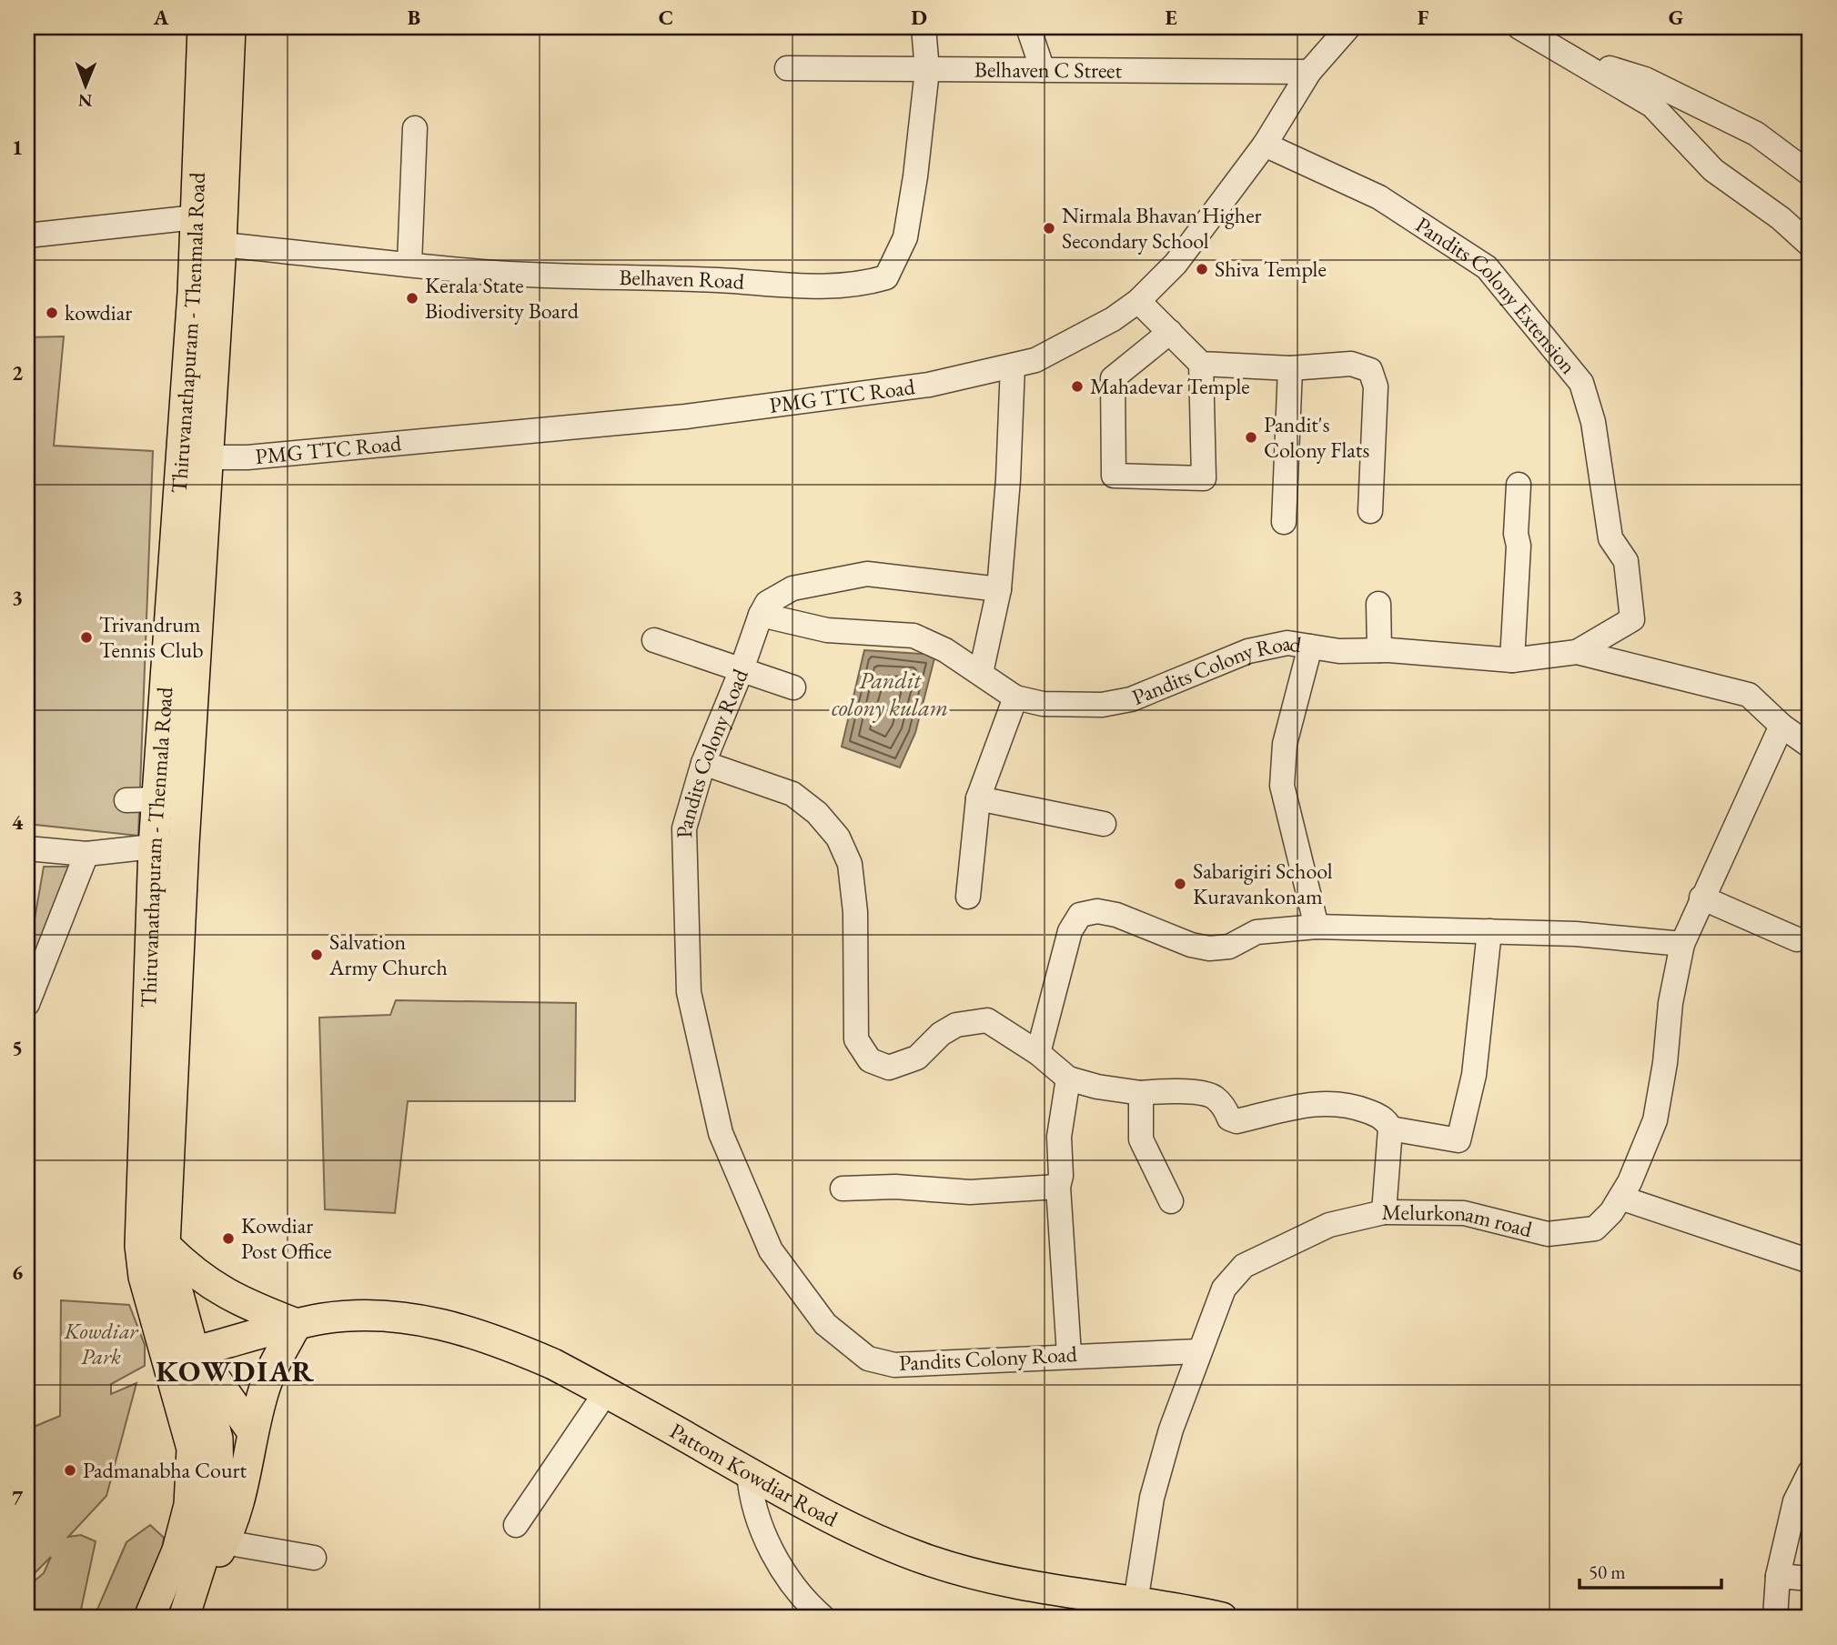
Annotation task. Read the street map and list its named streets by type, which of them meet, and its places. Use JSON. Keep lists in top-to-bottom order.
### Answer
{
  "streets": {
    "main road": ["Thiruvanathapuram - Thenmala Road", "Pattom Kowdiar Road"],
    "street": [
      "Belhaven C Street",
      "Belhaven Road",
      "Pandits Colony Extension",
      "PMG TTC Road",
      "Pandits Colony Road",
      "Melurkonam road"
    ]
  },
  "crossings": [
    ["Belhaven C Street", "Belhaven Road"],
    ["Belhaven C Street", "PMG TTC Road"],
    ["Pandits Colony Extension", "PMG TTC Road"],
    ["Pandits Colony Extension", "Pandits Colony Road"],
    ["Thiruvanathapuram - Thenmala Road", "PMG TTC Road"],
    ["Thiruvanathapuram - Thenmala Road", "Pattom Kowdiar Road"],
    ["Pandits Colony Road", "Melurkonam road"]
  ],
  "districts": ["KOWDIAR"],
  "water": ["Pandit colony kulam"],
  "parks": ["Kowdiar Park"],
  "places": [
    "Nirmala Bhavan Higher Secondary School",
    "Shiva Temple",
    "Kerala State Biodiversity Board",
    "kowdiar",
    "Mahadevar Temple",
    "Pandit's Colony Flats",
    "Trivandrum Tennis Club",
    "Sabarigiri School Kuravankonam",
    "Salvation Army Church",
    "Kowdiar Post Office",
    "Padmanabha Court"
  ],
  "scale_bar": "50 m",
  "north": "bottom",
  "grid": {
    "columns": [
      "A",
      "B",
      "C",
      "D",
      "E",
      "F",
      "G"
    ],
    "rows": [
      "1",
      "2",
      "3",
      "4",
      "5",
      "6",
      "7"
    ]
  }
}
